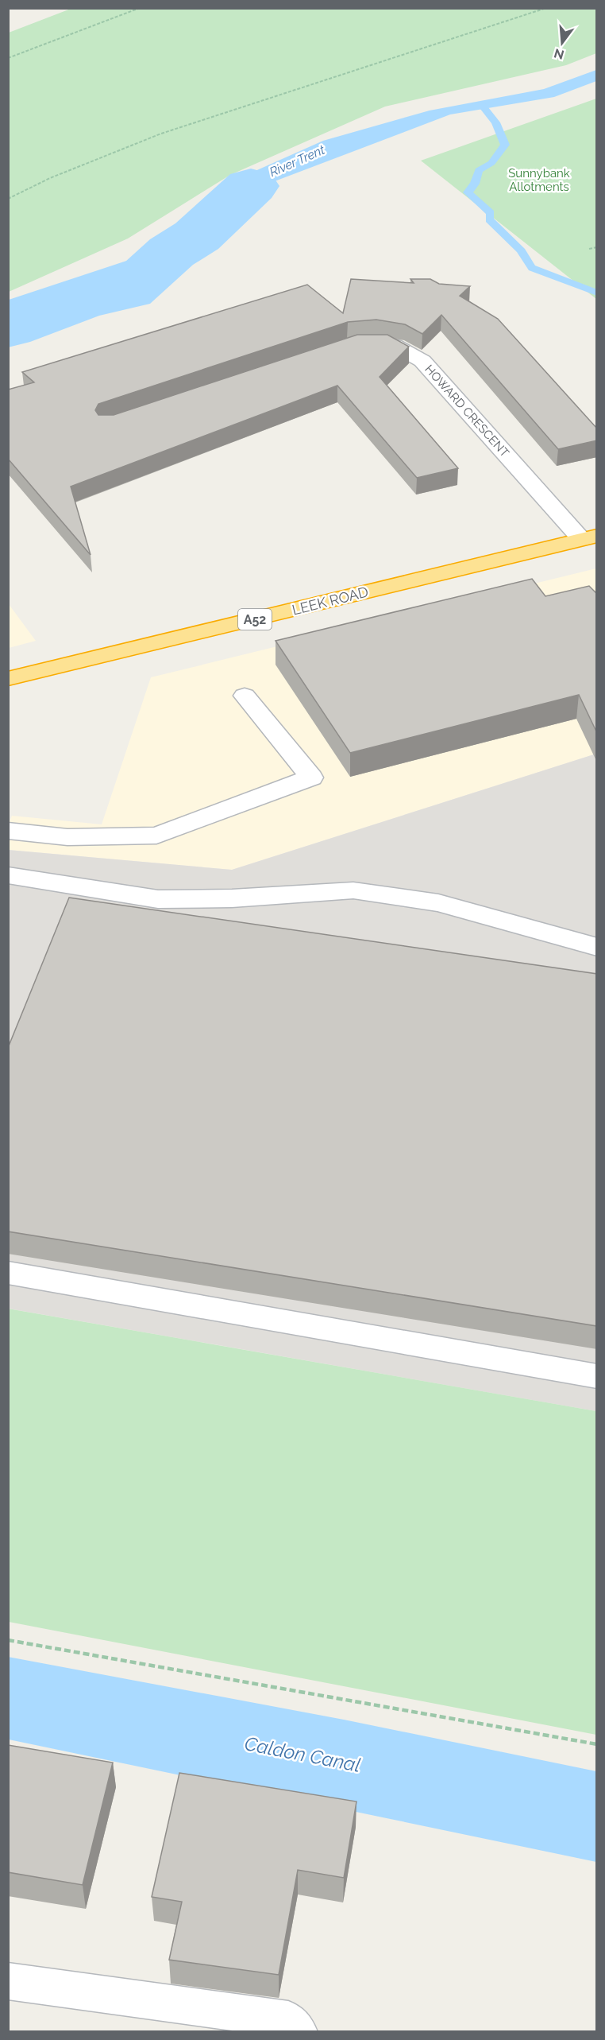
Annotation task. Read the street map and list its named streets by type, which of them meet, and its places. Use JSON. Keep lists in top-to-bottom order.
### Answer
{
  "streets": {
    "highway": ["LEEK ROAD", "A52"],
    "street": ["HOWARD CRESCENT"]
  },
  "crossings": [
    ["HOWARD CRESCENT", "LEEK ROAD"]
  ],
  "water": ["River Trent", "Caldon Canal"],
  "parks": ["Sunnybank Allotments"],
  "north": "bottom"
}
